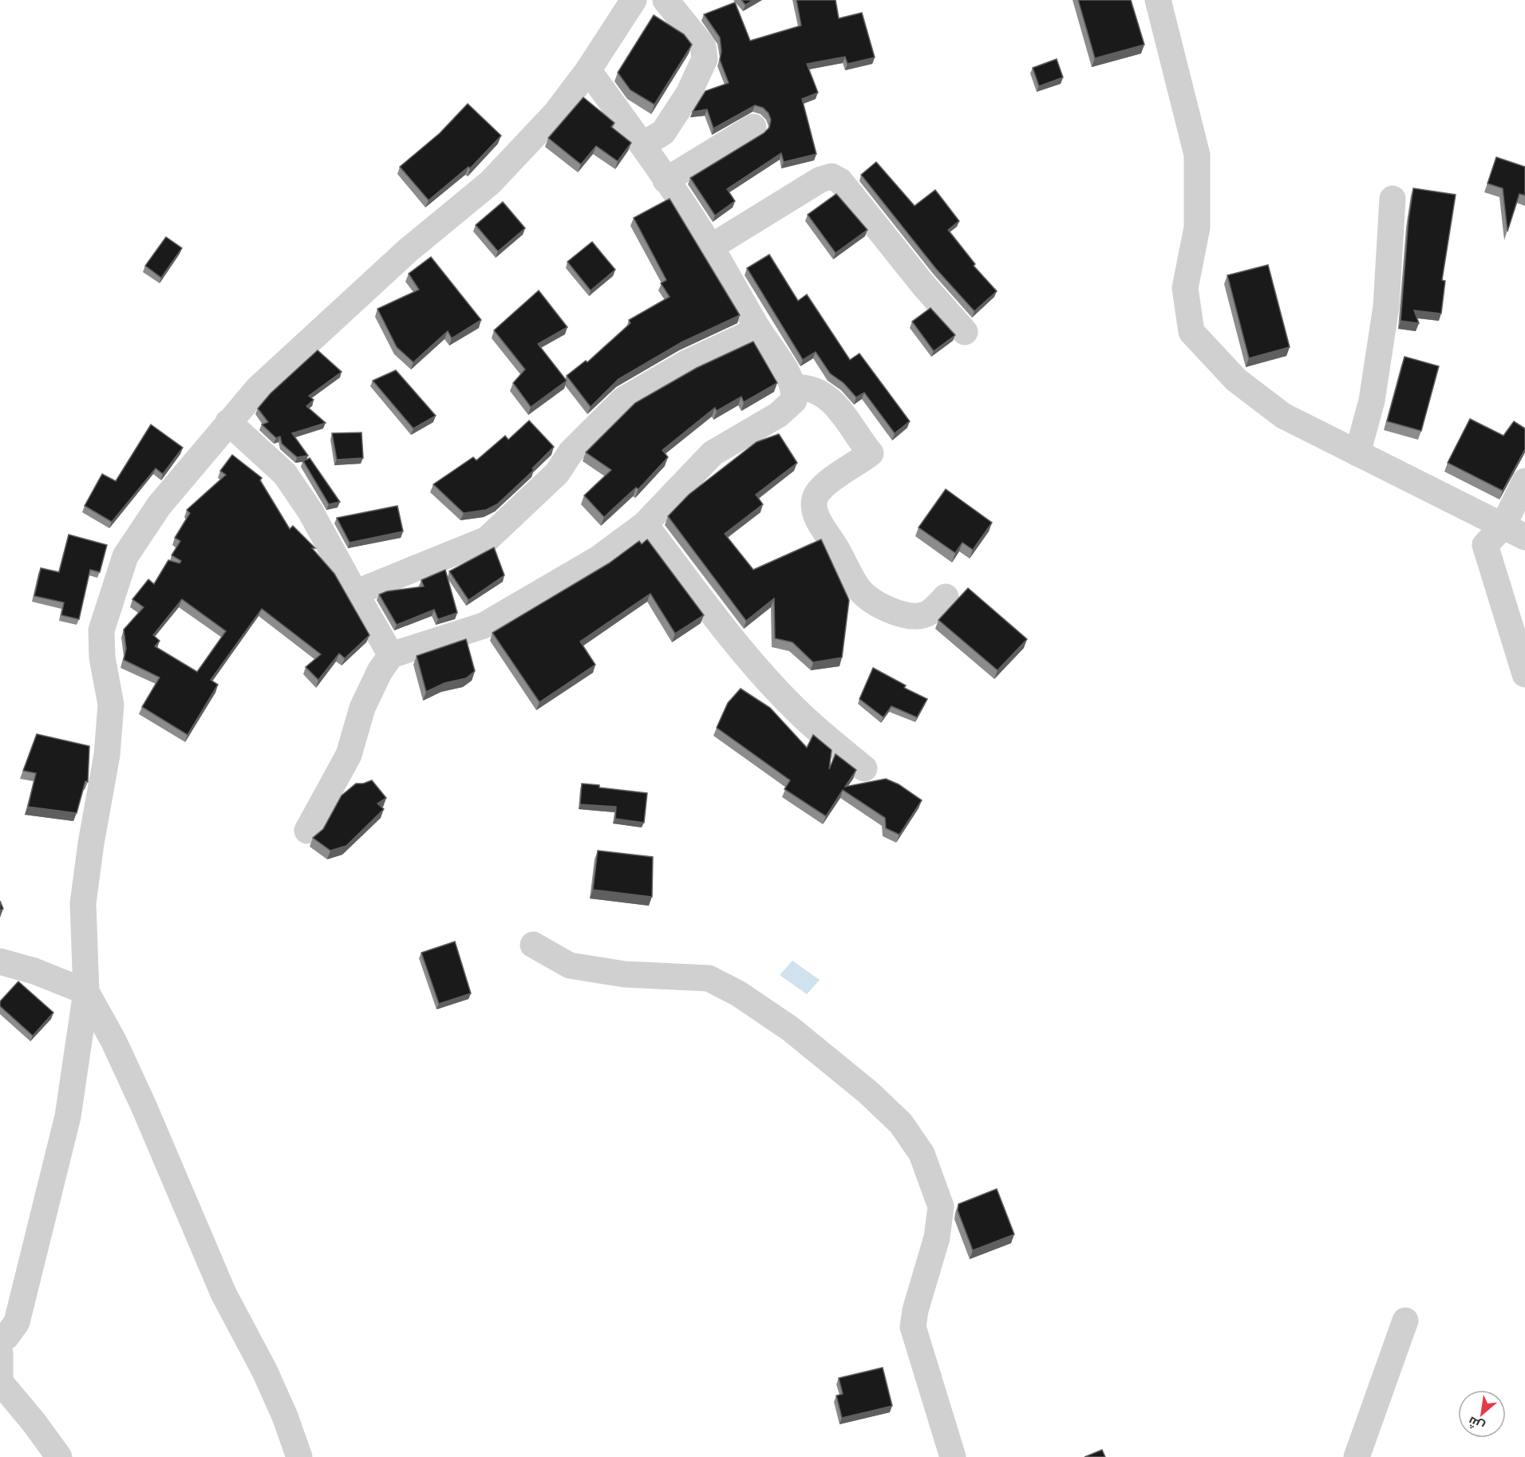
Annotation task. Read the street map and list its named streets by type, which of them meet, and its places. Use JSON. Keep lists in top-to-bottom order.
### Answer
{
  "north": "bottom left"
}
